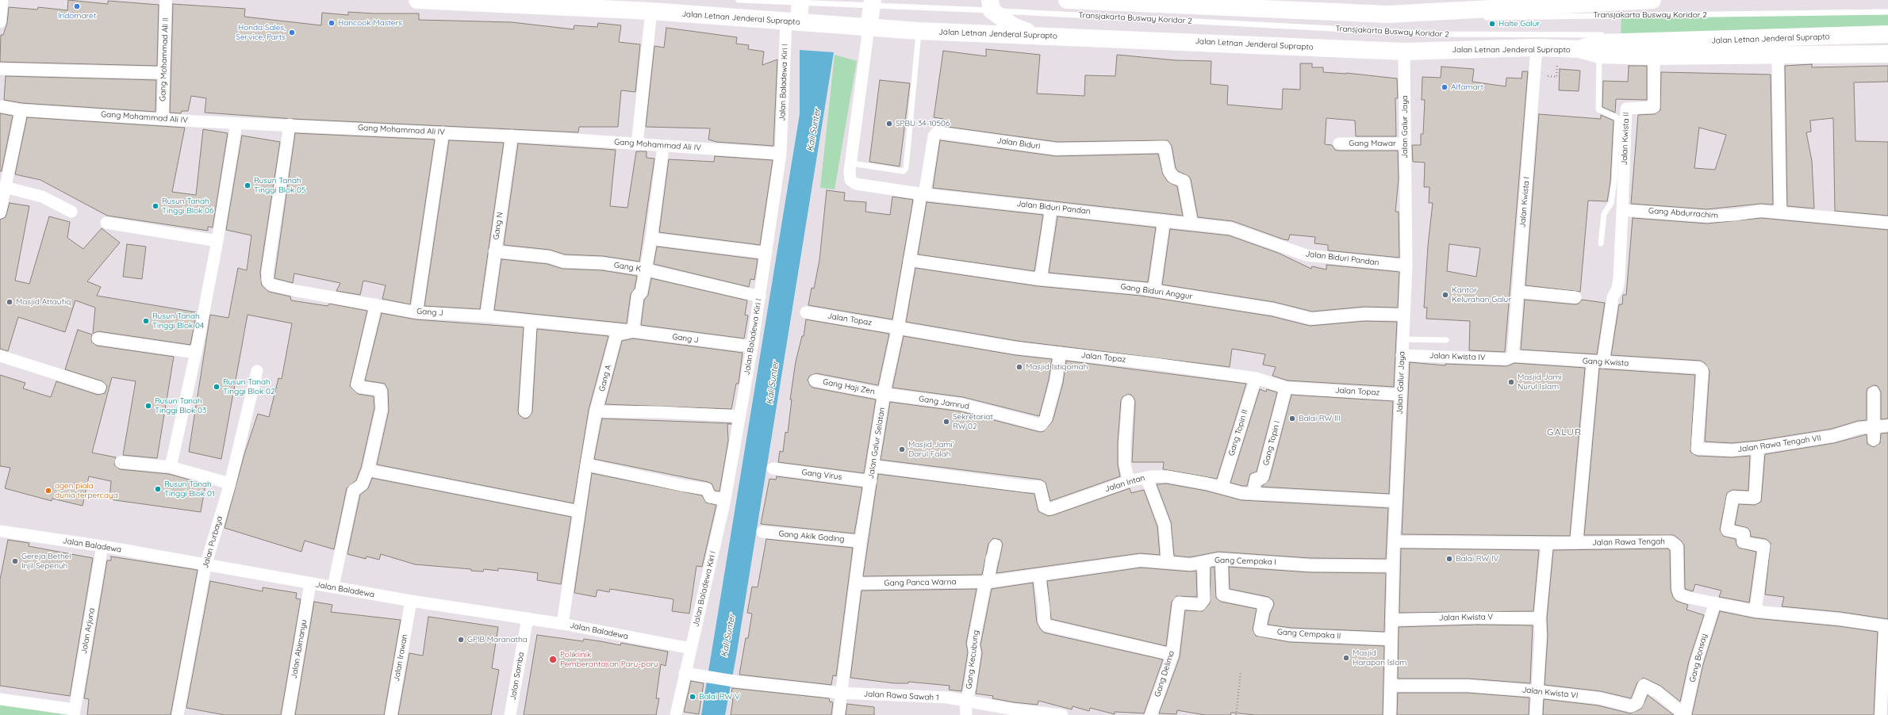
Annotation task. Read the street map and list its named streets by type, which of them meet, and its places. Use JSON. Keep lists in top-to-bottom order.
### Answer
{
  "streets": {
    "main road": ["Jalan Letnan Jenderal Suprapto"],
    "street": [
      "Gang Mohammad Ali II",
      "Jalan Baladewa Kiri I",
      "Gang Mohammad Ali IV",
      "Jalan Galur Jaya",
      "Jalan Kwista II",
      "Jalan Biduri",
      "Gang Mawar",
      "Jalan Kwista I",
      "Jalan Biduri Pandan",
      "Gang Abdurrachim",
      "Gang N",
      "Gang K",
      "Gang Biduri Anggur",
      "Gang J",
      "Jalan Topaz",
      "Jalan Kwista IV",
      "Gang Kwista",
      "Gang A",
      "Gang Haji Zen",
      "Gang Jamrud",
      "Gang Topin II",
      "Jalan Galur Selatan",
      "Gang Topin I",
      "Jalan Rawa Tengah VII",
      "Gang Virus",
      "Jalan Intan",
      "Gang Akik Gading",
      "Jalan Purbaya",
      "Jalan Rawa Tengah",
      "Jalan Baladewa",
      "Gang Cempaka I",
      "Gang Panca Warna",
      "Jalan Kwista V",
      "Jalan Arjuna",
      "Gang Cempaka II",
      "Jalan Abimanyu",
      "Jalan Irawan",
      "Gang Bonsay",
      "Gang Kecubung",
      "Gang Delima",
      "Jalan Samba",
      "Jalan Kwista VI",
      "Jalan Rawa Sawah 1"
    ],
    "lane": ["Transjakarta Busway Koridor 2"]
  },
  "crossings": [
    ["Transjakarta Busway Koridor 2", "Jalan Letnan Jenderal Suprapto"],
    ["Jalan Letnan Jenderal Suprapto", "Jalan Baladewa Kiri I"],
    ["Jalan Letnan Jenderal Suprapto", "Jalan Galur Jaya"],
    ["Jalan Letnan Jenderal Suprapto", "Jalan Kwista II"],
    ["Jalan Letnan Jenderal Suprapto", "Jalan Kwista I"],
    ["Jalan Letnan Jenderal Suprapto", "Jalan Biduri Pandan"],
    ["Gang Mohammad Ali II", "Gang Mohammad Ali IV"],
    ["Jalan Baladewa Kiri I", "Gang Mohammad Ali IV"],
    ["Jalan Baladewa Kiri I", "Gang K"],
    ["Jalan Baladewa Kiri I", "Gang J"],
    ["Jalan Baladewa Kiri I", "Jalan Baladewa"],
    ["Jalan Baladewa Kiri I", "Jalan Rawa Sawah 1"],
    ["Gang Mohammad Ali IV", "Gang N"],
    ["Gang Mohammad Ali IV", "Gang J"],
    ["Jalan Galur Jaya", "Gang Mawar"],
    ["Jalan Galur Jaya", "Jalan Biduri Pandan"],
    ["Jalan Galur Jaya", "Gang Biduri Anggur"],
    ["Jalan Galur Jaya", "Jalan Topaz"],
    ["Jalan Galur Jaya", "Jalan Kwista IV"],
    ["Jalan Galur Jaya", "Jalan Intan"],
    ["Jalan Galur Jaya", "Jalan Rawa Tengah"],
    ["Jalan Galur Jaya", "Gang Cempaka I"],
    ["Jalan Galur Jaya", "Jalan Kwista V"],
    ["Jalan Galur Jaya", "Gang Cempaka II"],
    ["Jalan Galur Jaya", "Jalan Kwista VI"],
    ["Jalan Kwista II", "Gang Abdurrachim"],
    ["Jalan Biduri", "Jalan Biduri Pandan"],
    ["Jalan Biduri", "Jalan Galur Selatan"],
    ["Jalan Kwista I", "Jalan Kwista IV"],
    ["Jalan Kwista I", "Gang Kwista"],
    ["Jalan Biduri Pandan", "Jalan Galur Selatan"],
    ["Gang N", "Gang K"],
    ["Gang N", "Gang J"],
    ["Gang Biduri Anggur", "Jalan Galur Selatan"],
    ["Gang J", "Gang A"],
    ["Jalan Topaz", "Gang Jamrud"],
    ["Jalan Topaz", "Gang Topin II"],
    ["Jalan Topaz", "Jalan Galur Selatan"],
    ["Jalan Topaz", "Gang Topin I"],
    ["Jalan Kwista IV", "Gang Kwista"],
    ["Gang Kwista", "Jalan Rawa Tengah VII"],
    ["Gang A", "Jalan Baladewa"],
    ["Gang Haji Zen", "Gang Jamrud"],
    ["Gang Haji Zen", "Jalan Galur Selatan"],
    ["Gang Jamrud", "Jalan Galur Selatan"],
    ["Gang Topin II", "Jalan Intan"],
    ["Jalan Galur Selatan", "Gang Virus"],
    ["Jalan Galur Selatan", "Jalan Intan"],
    ["Jalan Galur Selatan", "Gang Akik Gading"],
    ["Jalan Galur Selatan", "Gang Panca Warna"],
    ["Jalan Galur Selatan", "Jalan Rawa Sawah 1"],
    ["Gang Topin I", "Jalan Intan"],
    ["Jalan Purbaya", "Jalan Baladewa"],
    ["Jalan Rawa Tengah", "Gang Bonsay"],
    ["Jalan Baladewa", "Jalan Arjuna"],
    ["Jalan Baladewa", "Jalan Abimanyu"],
    ["Jalan Baladewa", "Jalan Irawan"],
    ["Jalan Baladewa", "Jalan Samba"],
    ["Gang Cempaka I", "Gang Panca Warna"],
    ["Gang Cempaka I", "Gang Cempaka II"],
    ["Gang Cempaka I", "Gang Kecubung"],
    ["Gang Cempaka I", "Gang Delima"],
    ["Gang Panca Warna", "Gang Kecubung"],
    ["Gang Bonsay", "Jalan Kwista VI"],
    ["Gang Kecubung", "Jalan Rawa Sawah 1"]
  ],
  "districts": ["GALUR"],
  "water": ["Kali Sunter"],
  "places": [
    "Indomaret",
    "Hancook Masters",
    "Halte Galur",
    "Honda Sales, Service, Parts",
    "Alfamart",
    "SPBU 34-10506",
    "Rusun Tanah Tinggi Blok 05",
    "Rusun Tanah Tinggi Blok 06",
    "Kantor Kelurahan Galur",
    "Masjid Attaufiq",
    "Rusun Tanah Tinggi Blok 04",
    "Masjid Istiqomah",
    "Masjid Jami Nurul Islam",
    "Rusun Tanah Tinggi Blok 02",
    "Rusun Tanah Tinggi Blok 03",
    "Balai RW III",
    "Sekretariat RW 02",
    "Masjid Jami' Darul Falah",
    "Rusun Tanah Tinggi Blok 01",
    "agen piala dunia terpercaya",
    "Balai RW IV",
    "Gereja Bethel Injil Sepenuh",
    "GPIB Maranatha",
    "Masjid Harapan Islam",
    "Poliklinik Pemberantasan Paru-paru",
    "Balai RW V"
  ]
}
